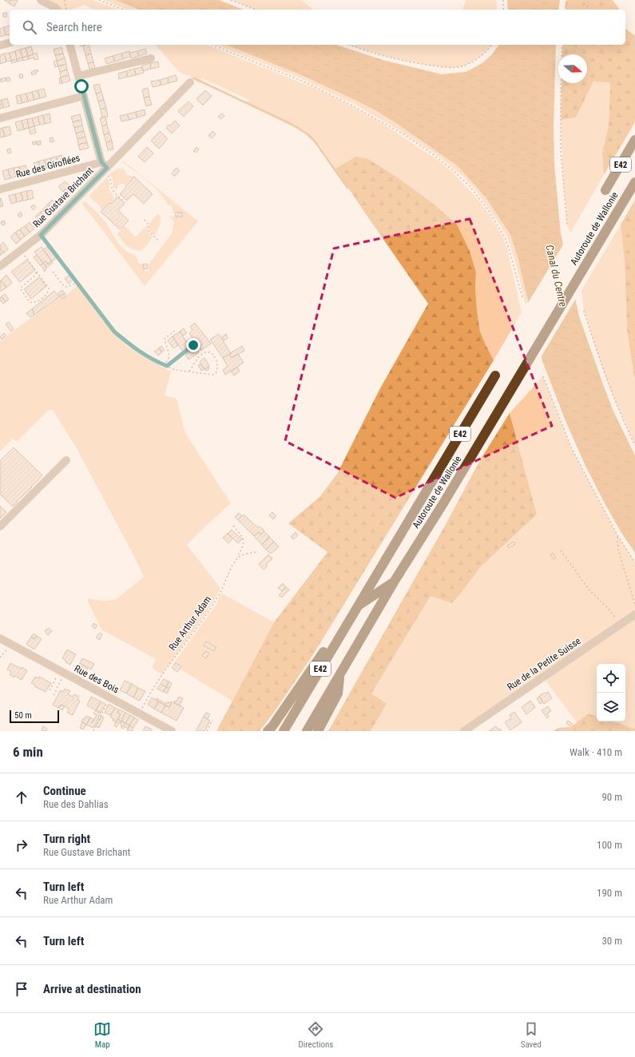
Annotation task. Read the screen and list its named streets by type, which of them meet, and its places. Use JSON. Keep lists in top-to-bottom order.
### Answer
{
  "streets": {
    "highway": ["E42", "Autoroute de Wallonie"],
    "street": [
      "Rue des Giroflées",
      "Rue Gustave Brichant",
      "Rue de la Petite Suisse",
      "Rue des Bois"
    ],
    "path": ["Rue Arthur Adam"]
  },
  "crossings": [
    ["Rue des Giroflées", "Rue Gustave Brichant"],
    ["Rue Arthur Adam", "Rue des Bois"]
  ],
  "water": ["Canal du Centre"],
  "scale_bar": "50 m",
  "north": "right",
  "page": {
    "search": "Search here",
    "scale": "50 m",
    "heading": ["6 min", "Walk · 410 m"],
    "list": [
      ["Continue", "Rue des Dahlias", "90 m"],
      ["Turn right", "Rue Gustave Brichant", "100 m"],
      ["Turn left", "Rue Arthur Adam", "190 m"],
      ["Turn left", "30 m"],
      "Arrive at destination"
    ],
    "nav": ["Map", "Directions", "Saved"]
  }
}
